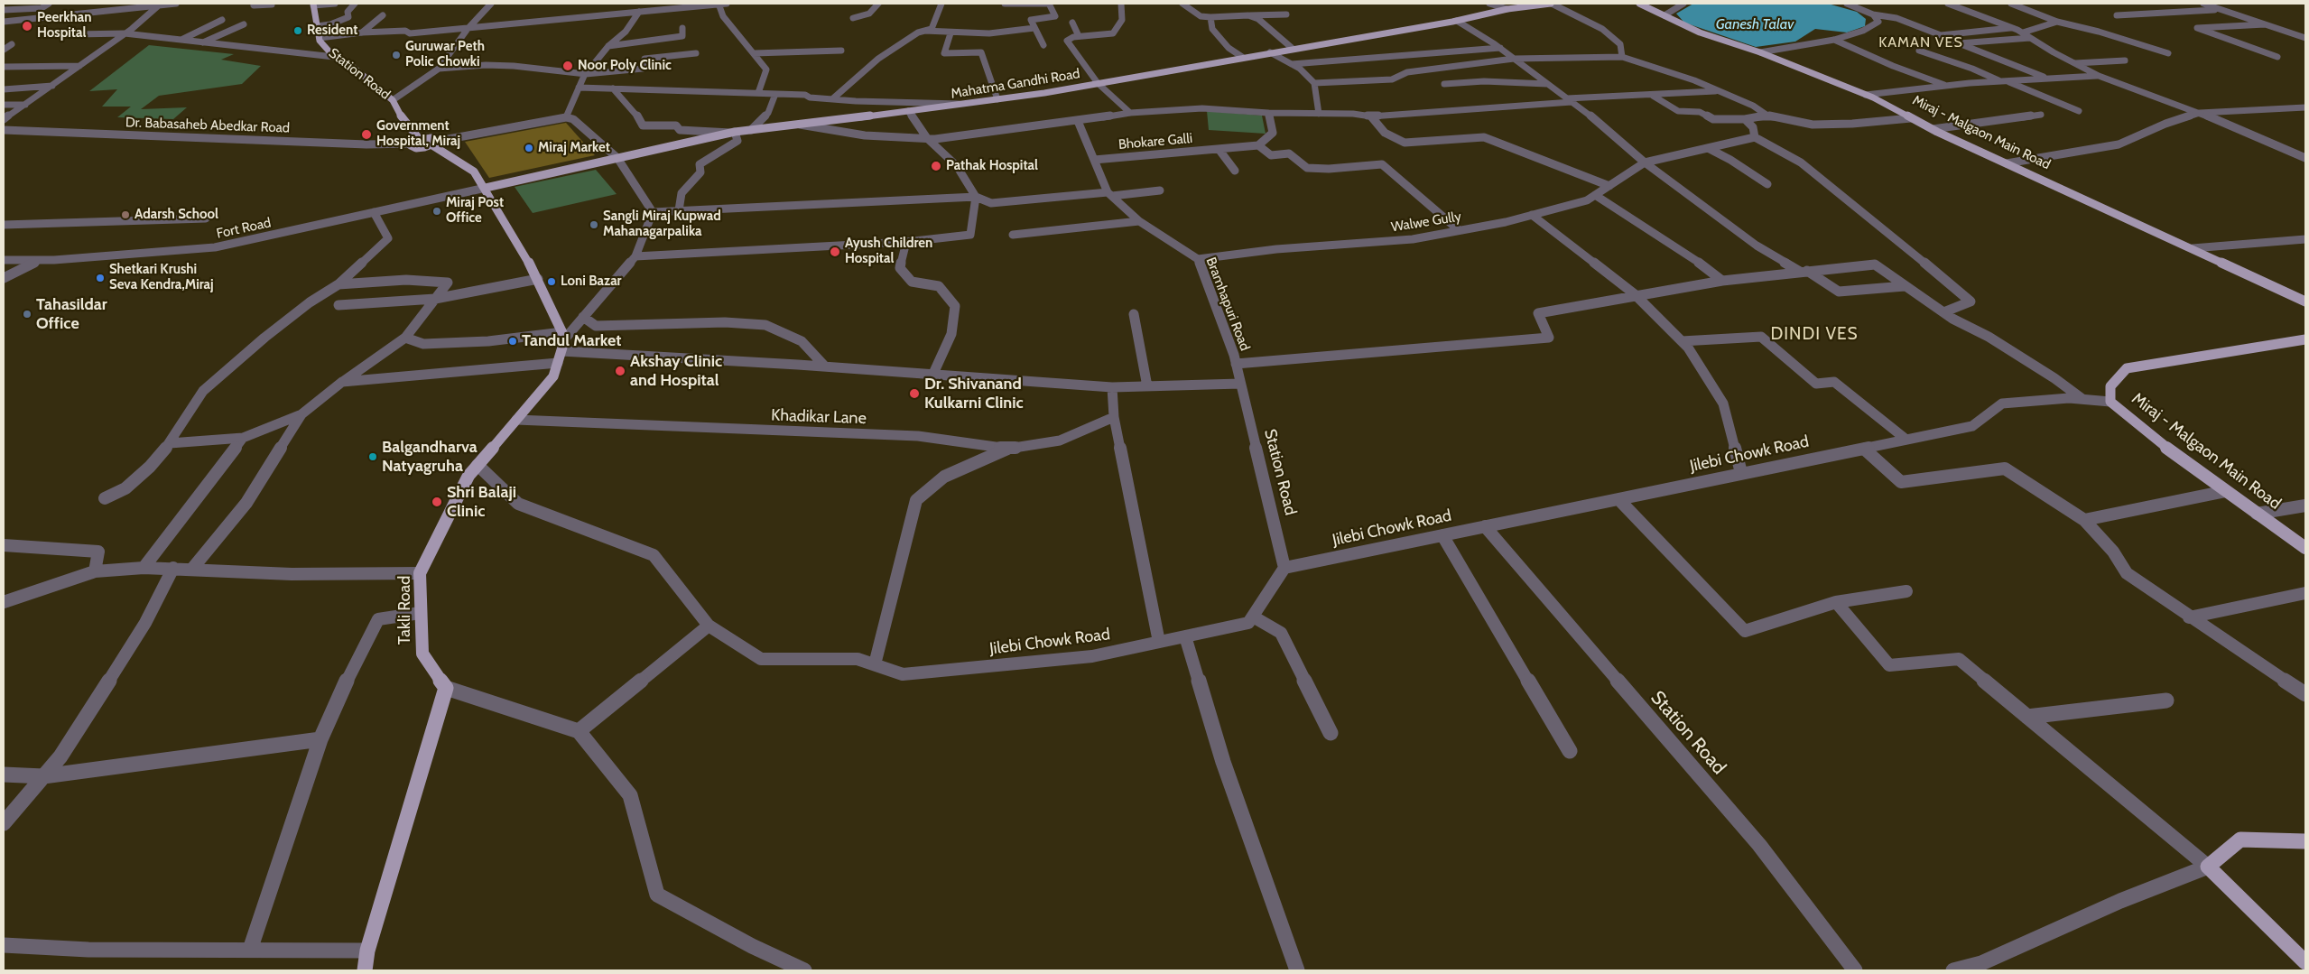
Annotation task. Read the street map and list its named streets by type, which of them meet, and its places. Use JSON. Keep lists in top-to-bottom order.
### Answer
{
  "streets": {
    "main road": [
      "Station Road",
      "Mahatma Gandhi Road",
      "Miraj - Malgaon Main Road",
      "Takli Road"
    ],
    "street": [
      "Dr. Babasaheb Abedkar Road",
      "Bhokare Galli",
      "Walwe Gully",
      "Fort Road",
      "Bramhapuri Road",
      "Khadikar Lane",
      "Jilebi Chowk Road"
    ]
  },
  "crossings": [
    ["Station Road", "Bramhapuri Road"],
    ["Station Road", "Jilebi Chowk Road"],
    ["Mahatma Gandhi Road", "Fort Road"],
    ["Miraj - Malgaon Main Road", "Jilebi Chowk Road"],
    ["Bhokare Galli", "Bramhapuri Road"],
    ["Walwe Gully", "Bramhapuri Road"],
    ["Khadikar Lane", "Takli Road"]
  ],
  "districts": ["KAMAN VES", "DINDI VES"],
  "water": ["Ganesh Talav"],
  "places": [
    "Peerkhan Hospital",
    "Resident",
    "Guruwar Peth Polic Chowki",
    "Noor Poly Clinic",
    "Government Hospital, Miraj",
    "Miraj Market",
    "Pathak Hospital",
    "Miraj Post Office",
    "Adarsh School",
    "Sangli Miraj Kupwad Mahanagarpalika",
    "Ayush Children Hospital",
    "Shetkari Krushi Seva Kendra,Miraj",
    "Loni Bazar",
    "Tahasildar Office",
    "Tandul Market",
    "Akshay Clinic and Hospital",
    "Dr. Shivanand Kulkarni Clinic",
    "Balgandharva Natyagruha",
    "Shri Balaji Clinic"
  ]
}
